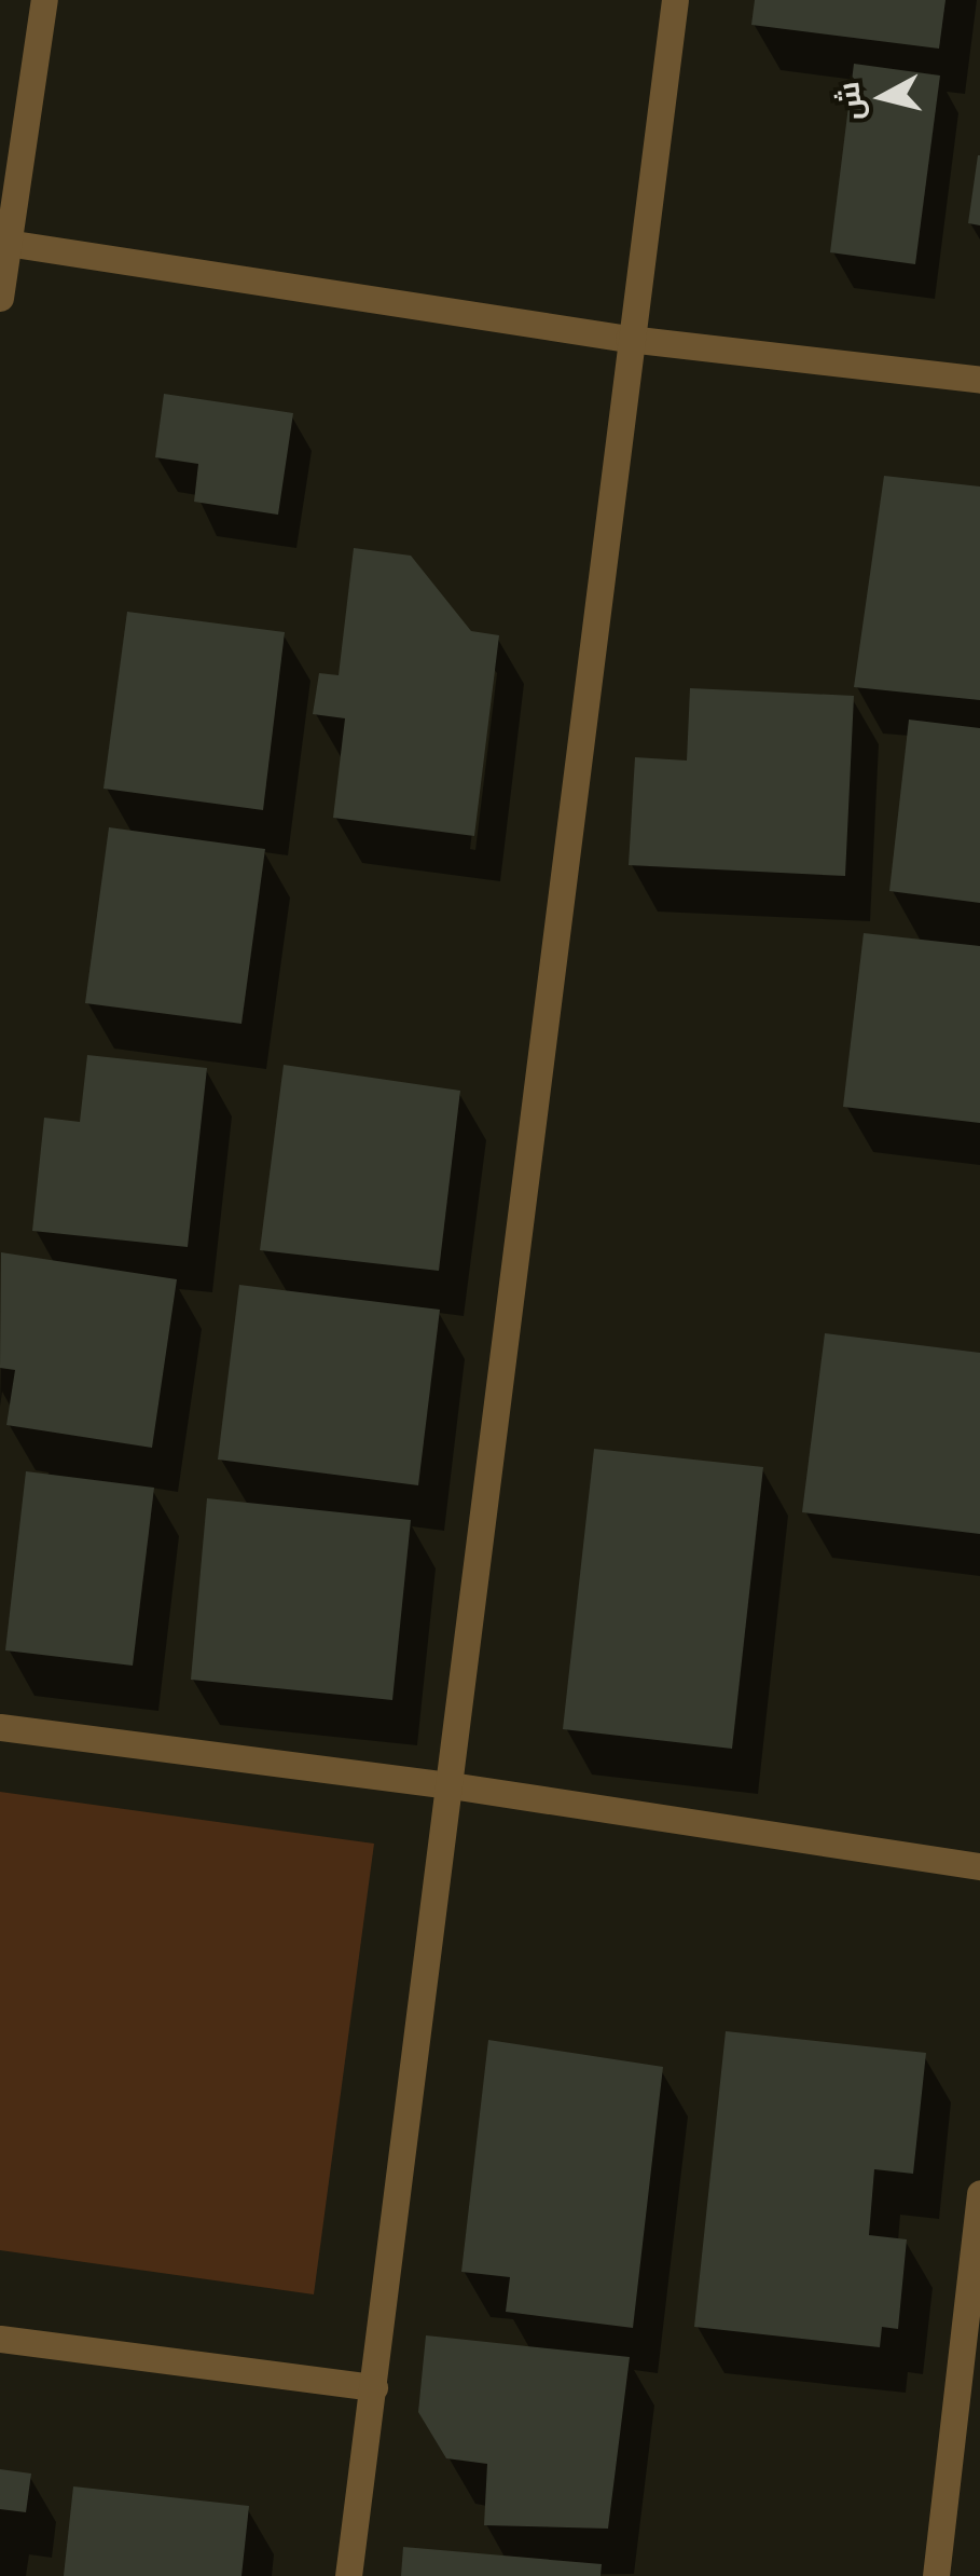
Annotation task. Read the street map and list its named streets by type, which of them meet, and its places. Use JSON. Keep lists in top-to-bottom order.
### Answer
{
  "north": "left"
}
